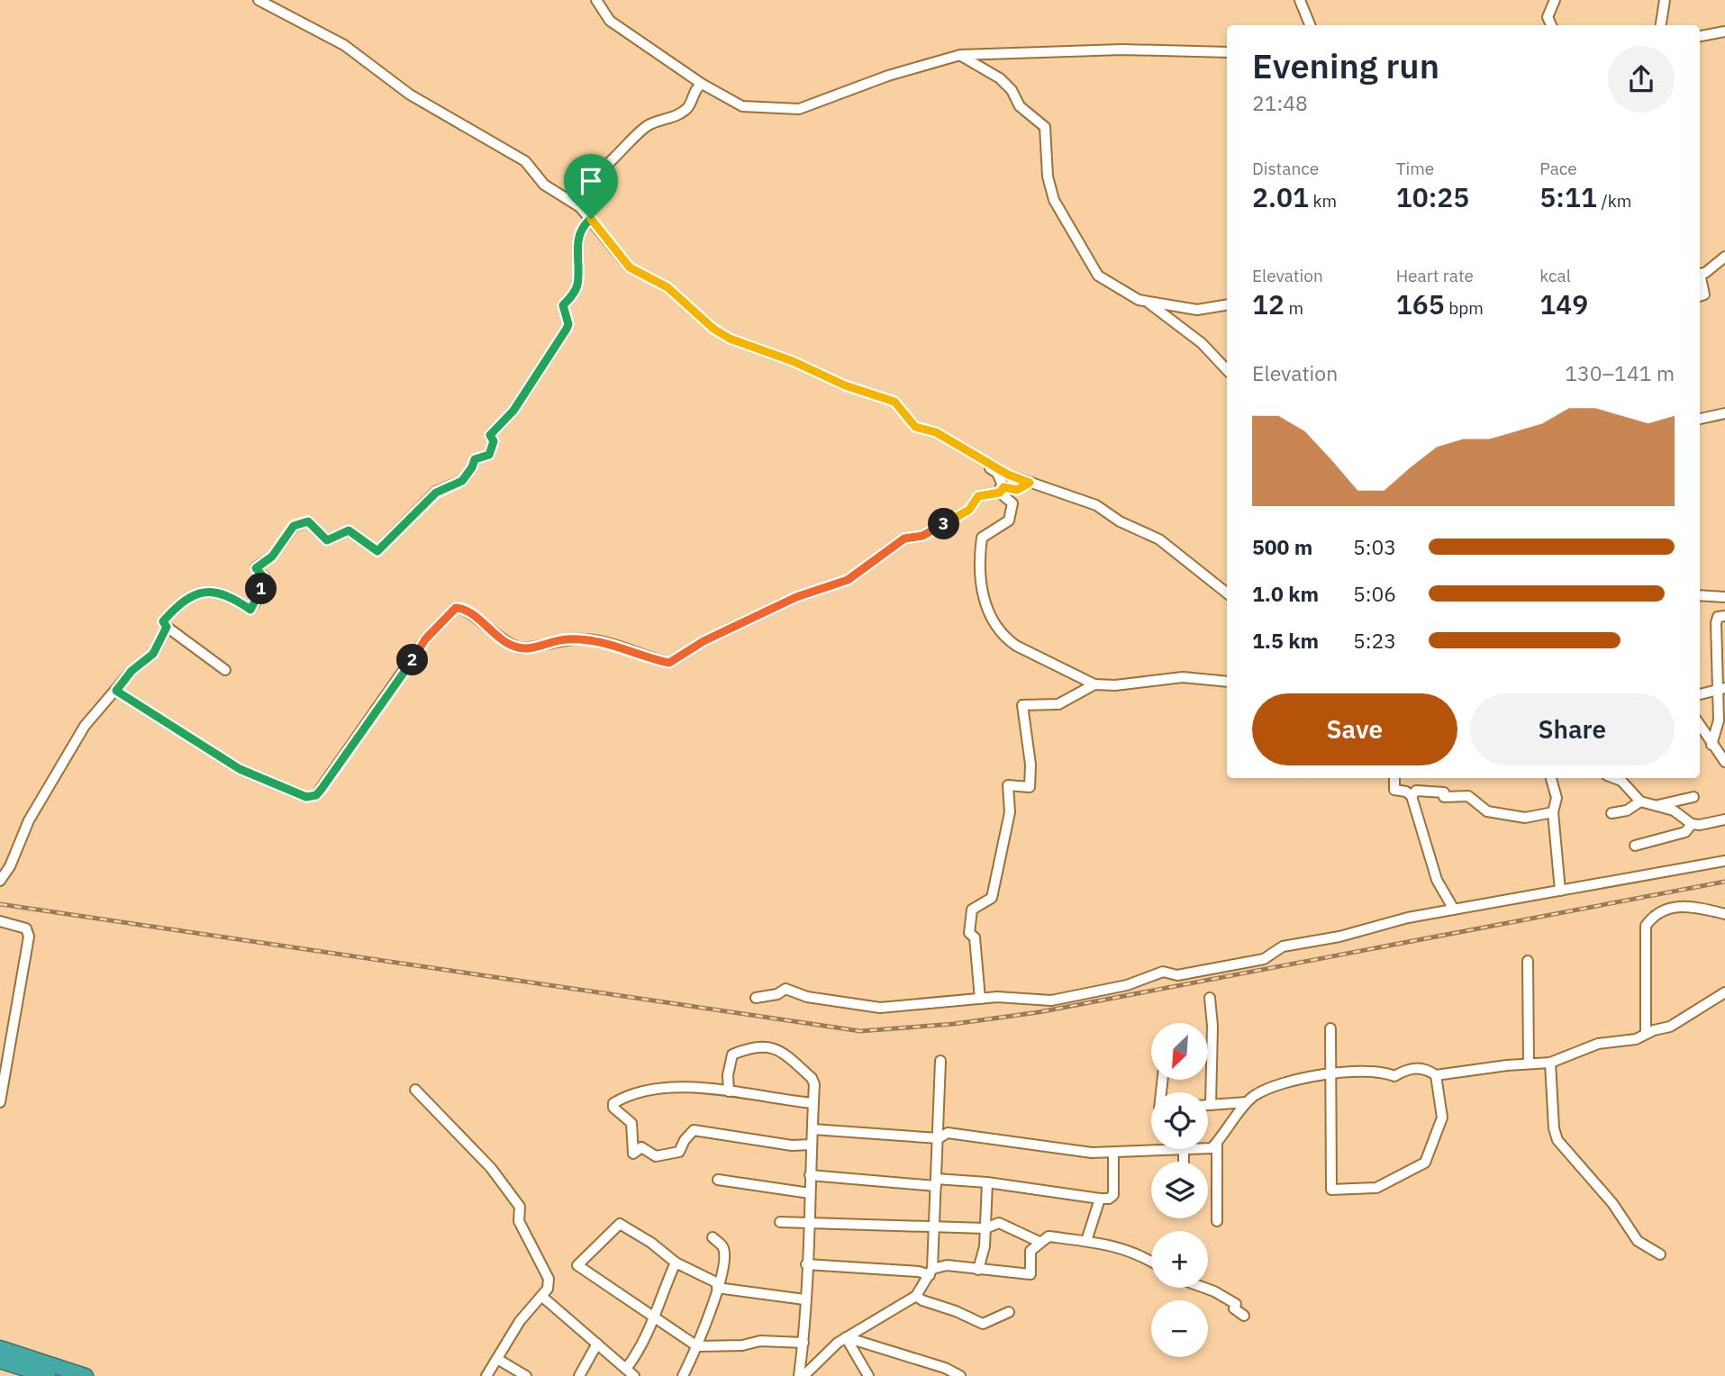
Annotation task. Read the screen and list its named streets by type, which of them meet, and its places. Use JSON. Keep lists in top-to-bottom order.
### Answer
{
  "north": "bottom left",
  "page": {
    "heading": ["Evening run", "21:48"],
    "stats": [
      ["Distance", "2.01 km"],
      ["Time", "10:25"],
      ["Pace", "5:11 /km"],
      ["Elevation", "12 m"],
      ["Heart rate", "165 bpm"],
      ["kcal", "149"]
    ],
    "chart": ["Elevation", "130–141 m"],
    "pins": ["3", "1", "2"],
    "list": [
      {
        "name": "500 m",
        "note": "5:03"
      },
      {
        "name": "1.0 km",
        "note": "5:06"
      },
      {
        "name": "1.5 km",
        "note": "5:23"
      }
    ],
    "buttons": ["Save", "Share"],
    "map_buttons": ["+", "−"]
  }
}
